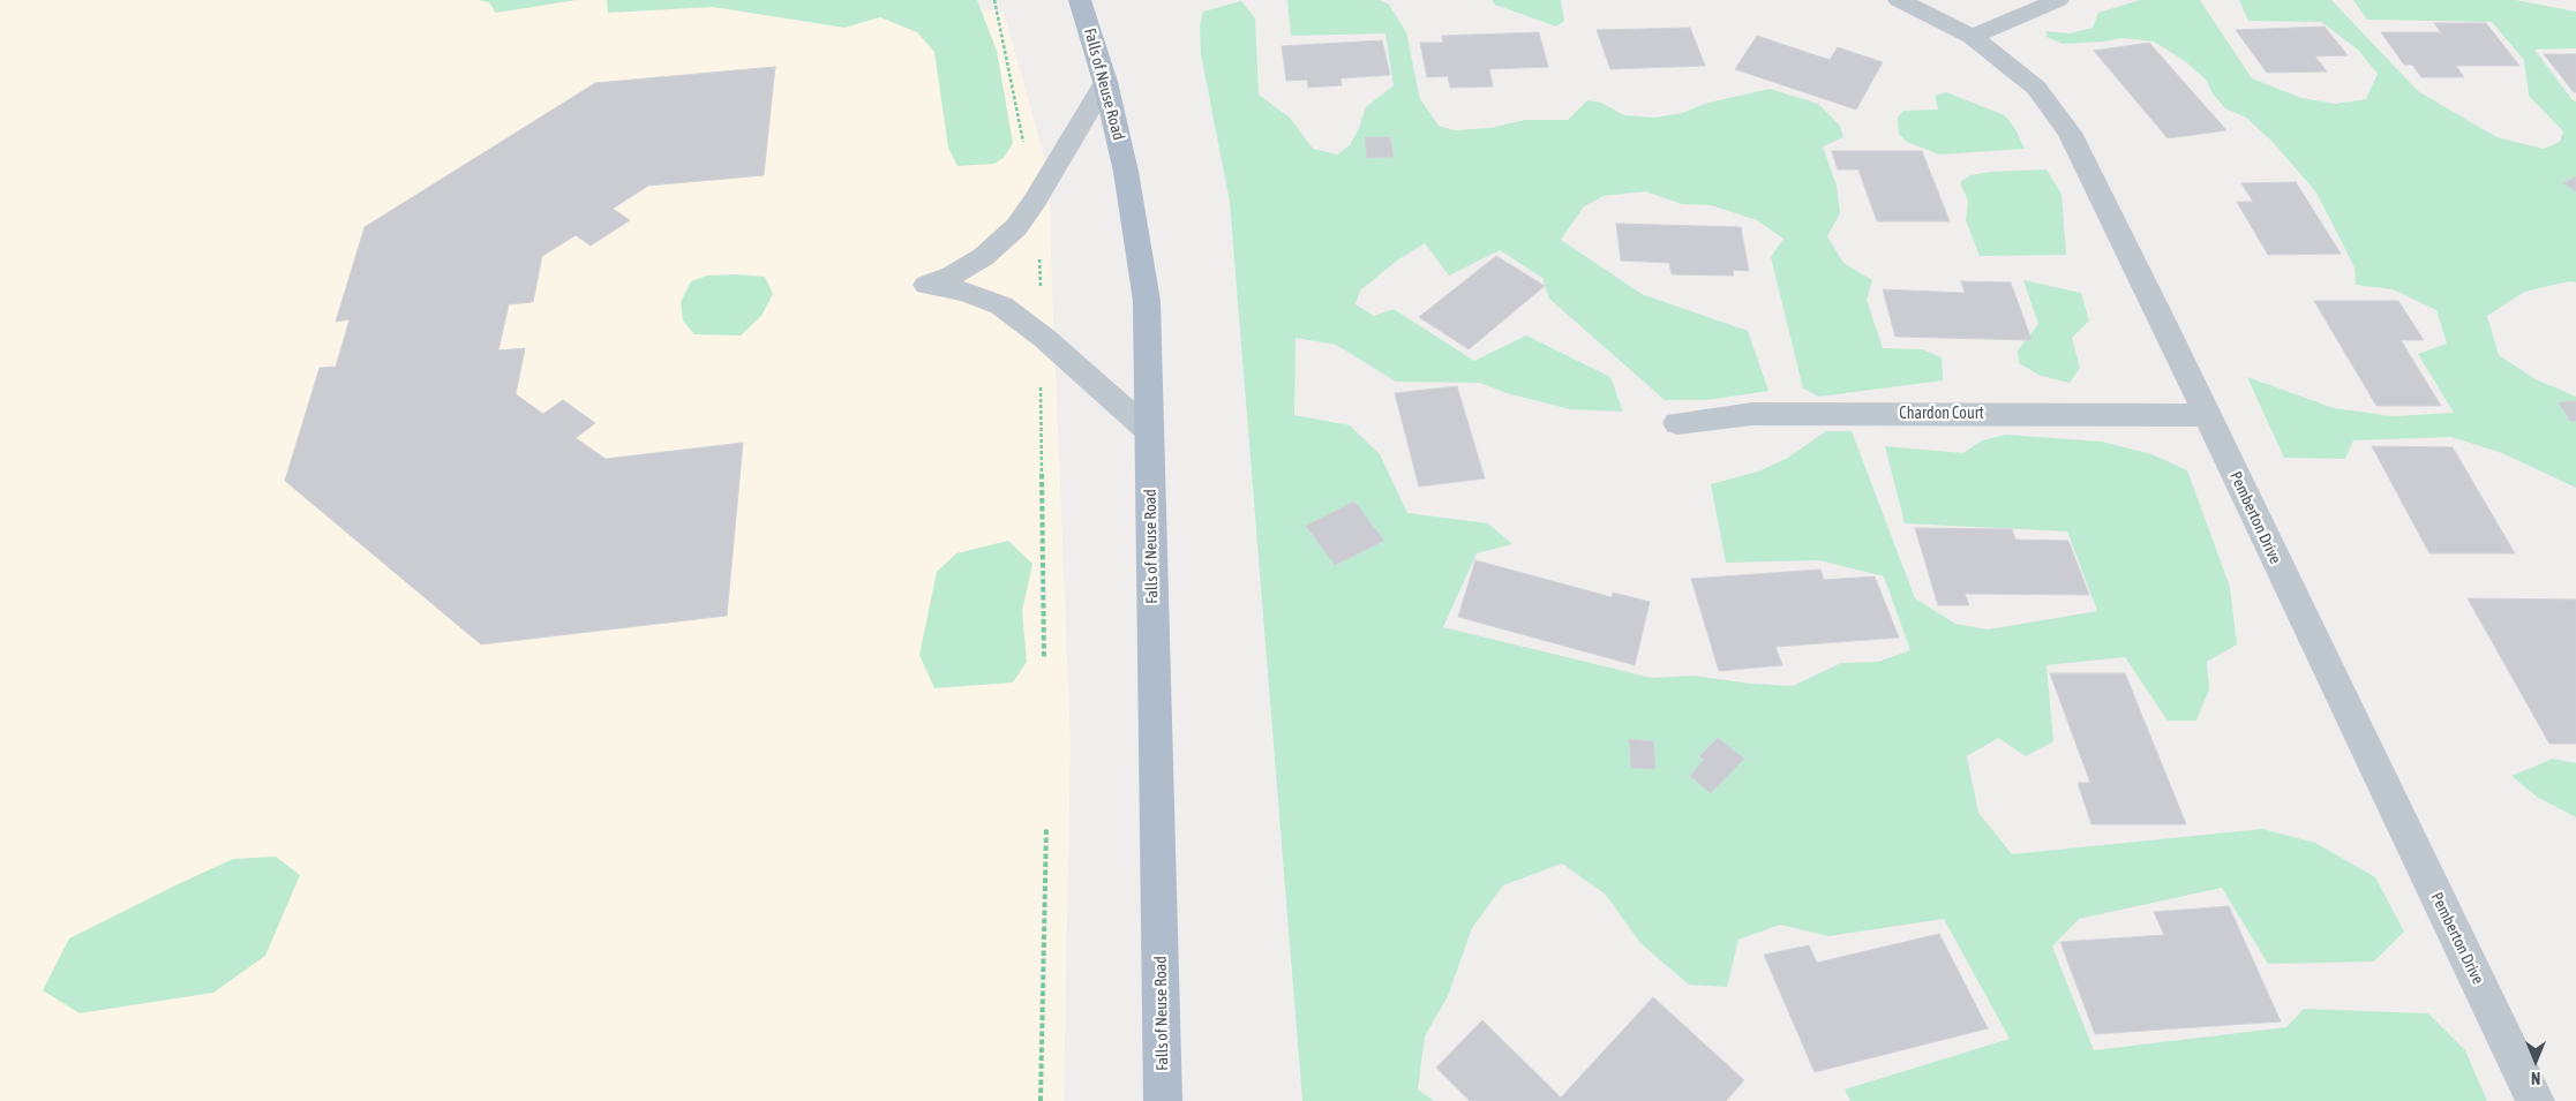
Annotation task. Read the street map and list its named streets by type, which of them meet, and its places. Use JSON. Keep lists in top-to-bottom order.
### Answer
{
  "streets": {
    "main road": ["Falls of Neuse Road"],
    "street": ["Chardon Court", "Pemberton Drive"]
  },
  "crossings": [
    ["Chardon Court", "Pemberton Drive"]
  ],
  "north": "bottom"
}
